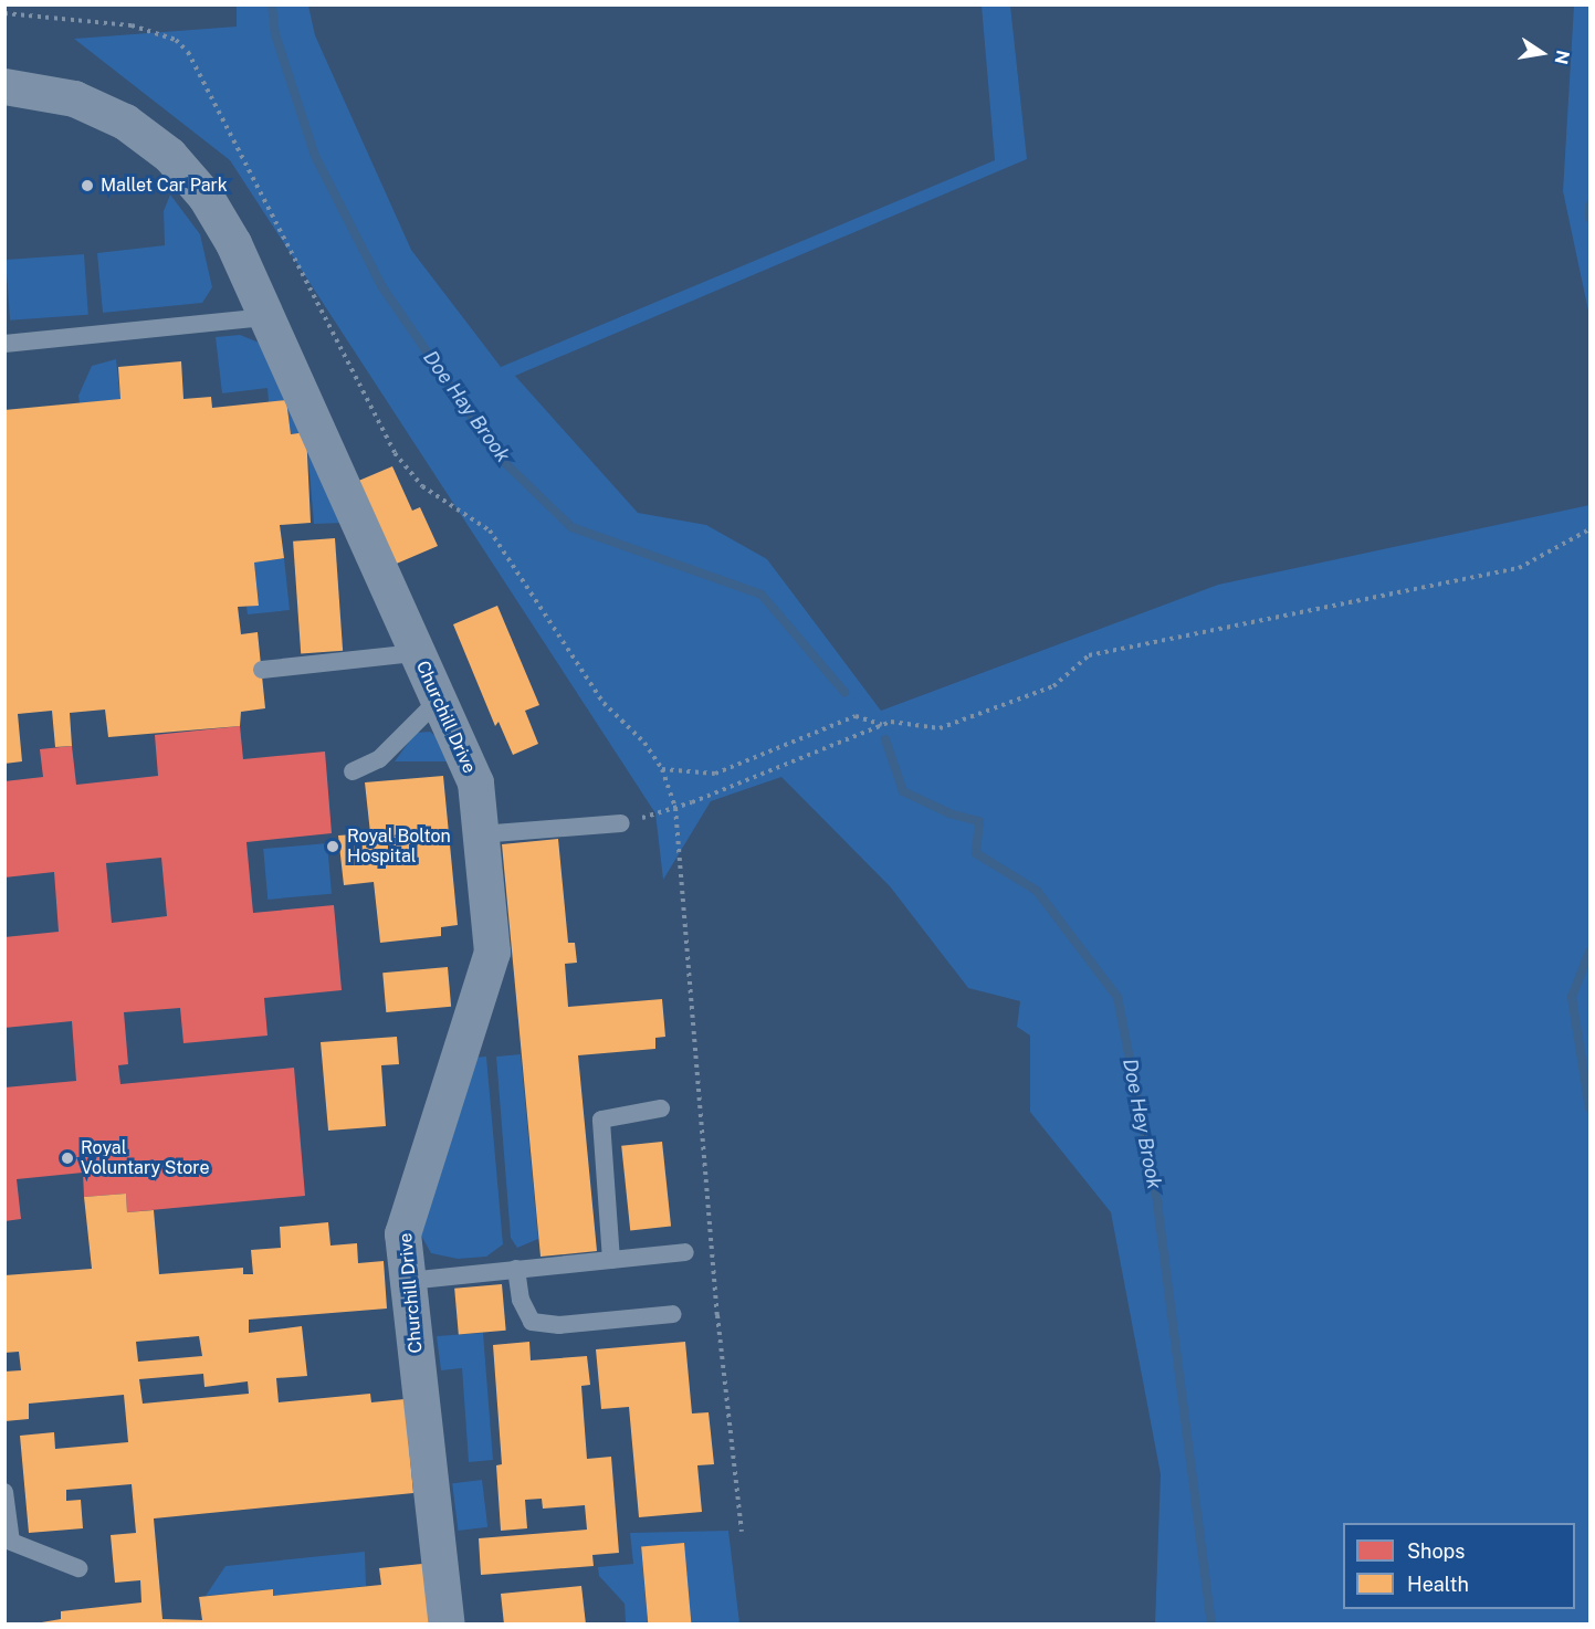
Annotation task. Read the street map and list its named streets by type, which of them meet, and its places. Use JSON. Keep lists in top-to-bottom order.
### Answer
{
  "streets": {
    "street": ["Churchill Drive"]
  },
  "water": ["Doe Hay Brook", "Doe Hey Brook"],
  "places": ["Mallet Car Park", "Royal Bolton Hospital", "Royal Voluntary Store"],
  "legend": ["Shops", "Health"],
  "north": "right"
}
